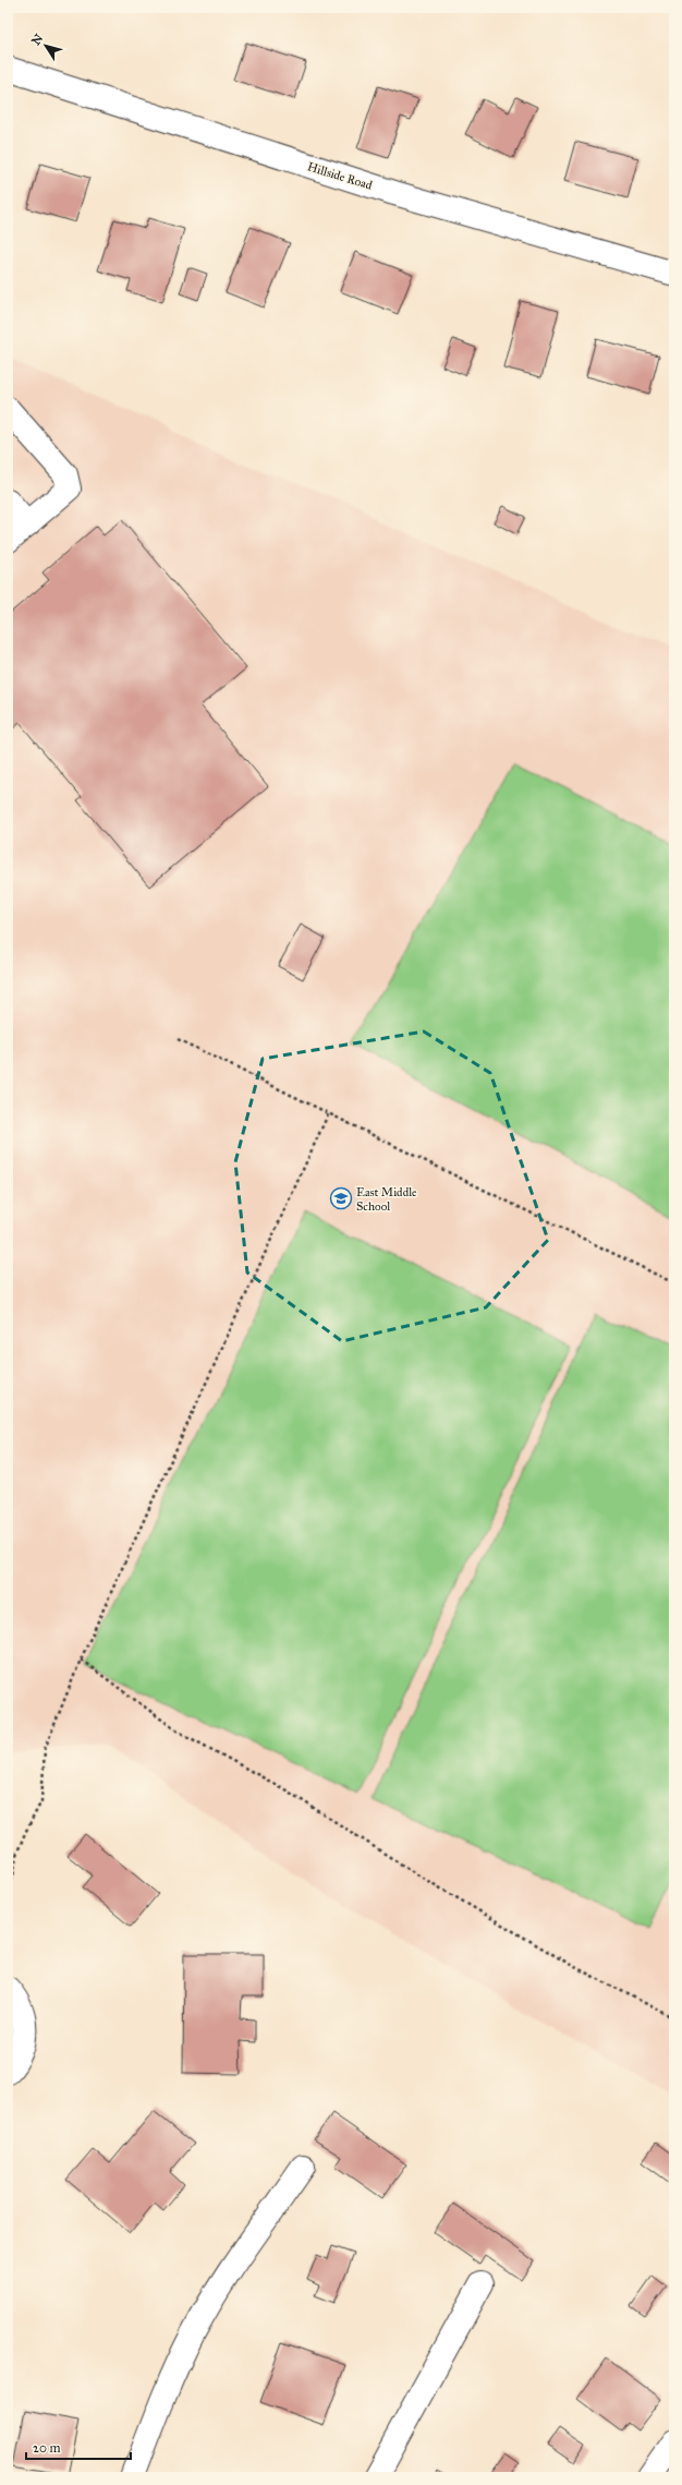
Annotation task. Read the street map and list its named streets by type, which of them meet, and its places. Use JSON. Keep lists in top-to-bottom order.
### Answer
{
  "streets": {
    "street": ["Hillside Road"]
  },
  "places": {
    "school or university": ["East Middle School"]
  },
  "scale_bar": "20 m",
  "north": "top left"
}
